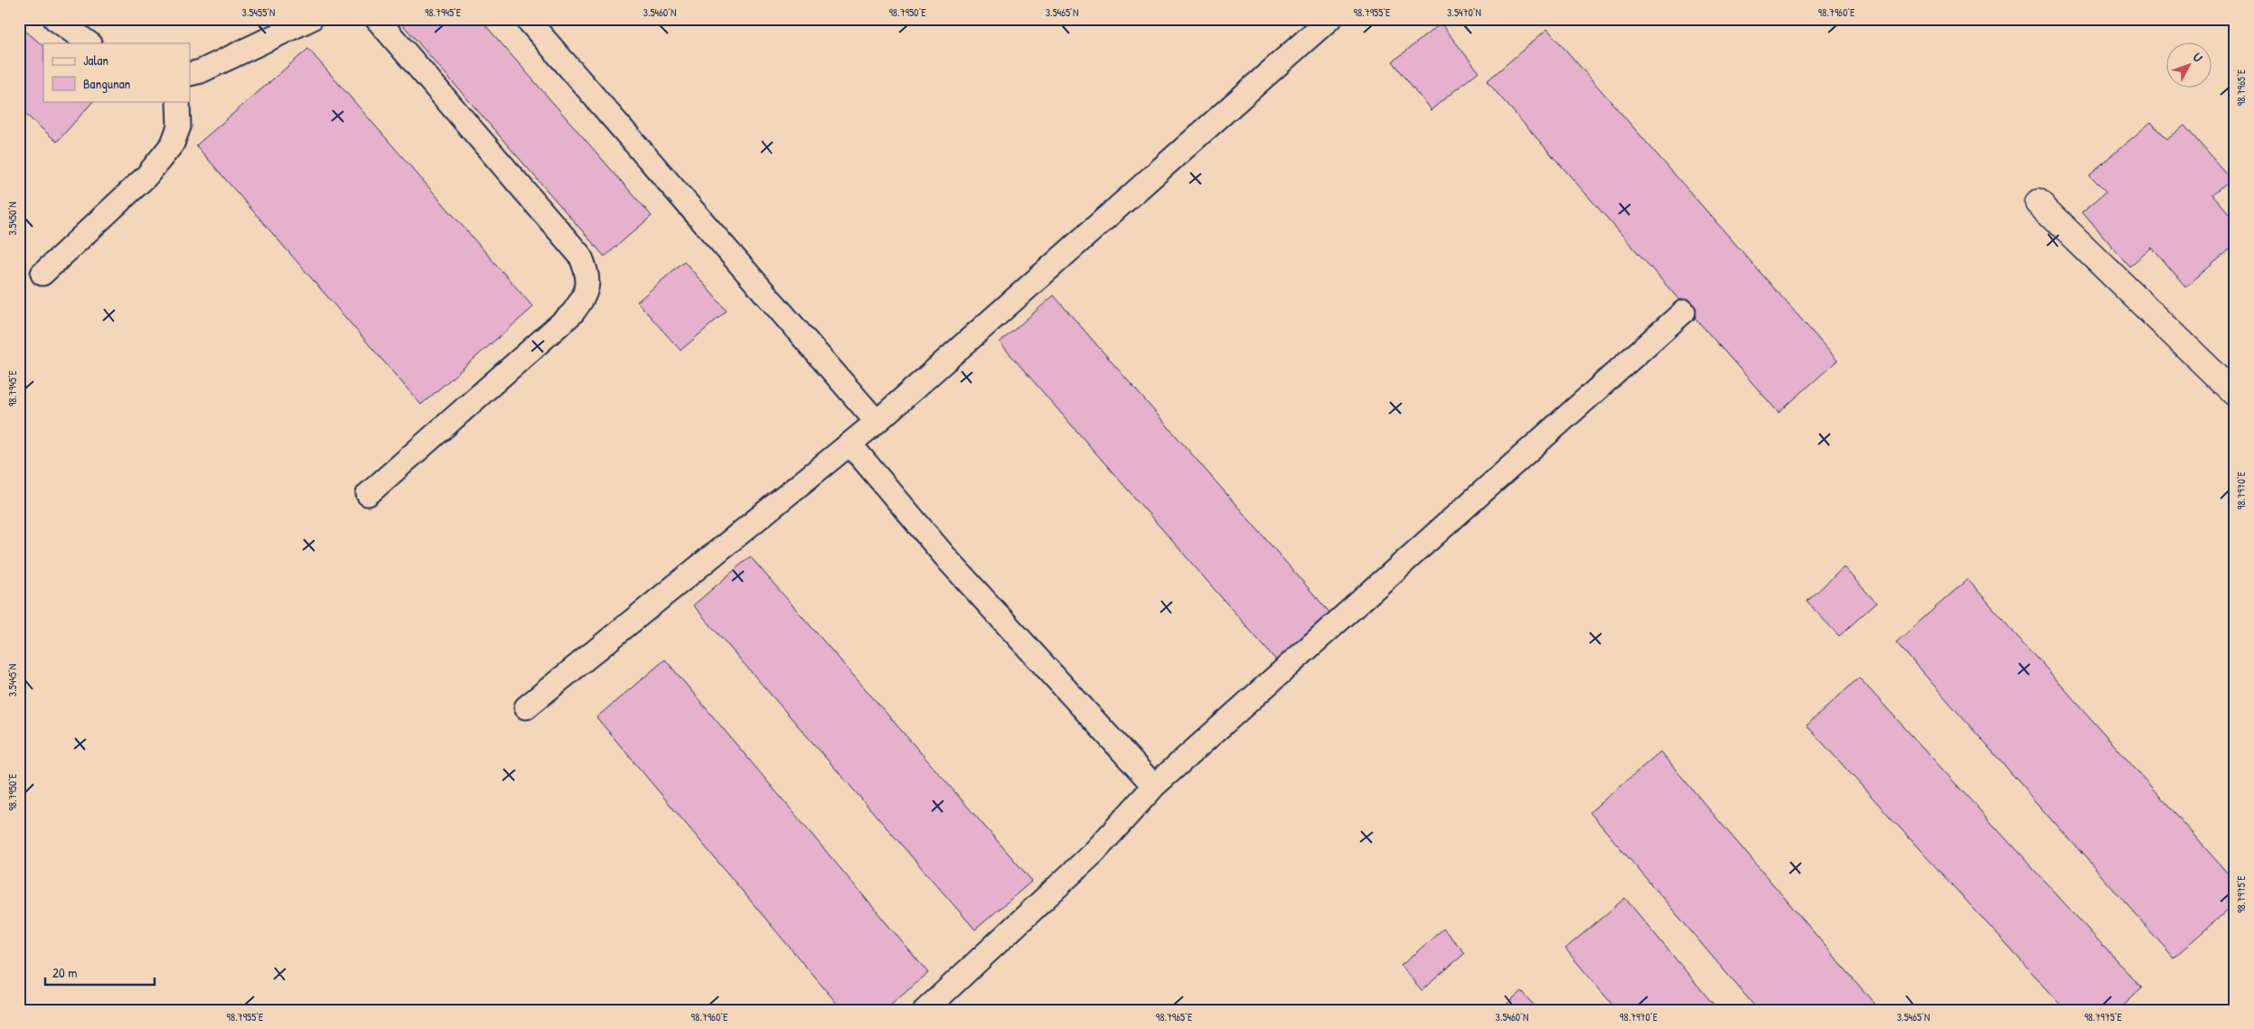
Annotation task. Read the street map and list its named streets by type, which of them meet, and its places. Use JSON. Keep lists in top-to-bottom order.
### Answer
{
  "legend": ["Jalan", "Bangunan"],
  "scale_bar": "20 m",
  "north": "top right",
  "coordinates": [
    "3.5455°N",
    "98.7945°E",
    "3.5460°N",
    "98.7950°E",
    "3.5465°N",
    "98.7955°E",
    "3.5470°N",
    "98.7960°E",
    "98.7965°E",
    "3.5450°N",
    "98.7970°E",
    "3.5445°N",
    "98.7975°E"
  ]
}
